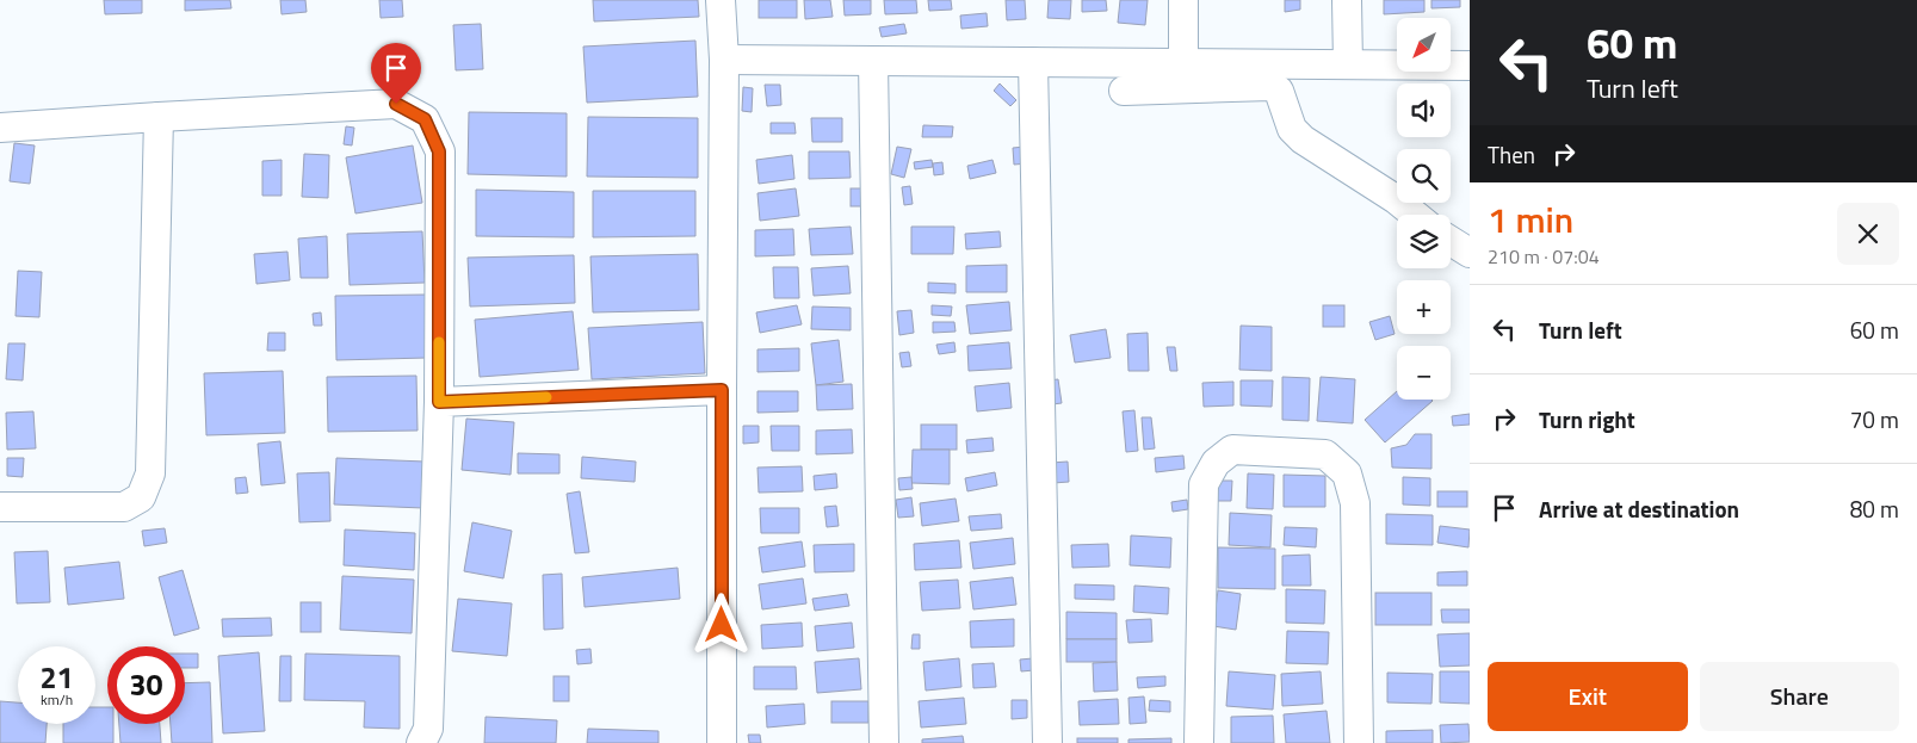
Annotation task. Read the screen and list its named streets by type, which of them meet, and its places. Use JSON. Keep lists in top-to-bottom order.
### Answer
{
  "north": "bottom left",
  "page": {
    "turn": ["60 m", "Turn left"],
    "map_buttons": ["+", "−"],
    "then": "Then",
    "heading": ["1 min", "210 m · 07:04"],
    "list": [
      {
        "name": "Turn left",
        "value": "60 m"
      },
      {
        "name": "Turn right",
        "value": "70 m"
      },
      {
        "name": "Arrive at destination",
        "value": "80 m"
      }
    ],
    "speed": "21 km/h",
    "limit": "30",
    "buttons": ["Exit", "Share"]
  }
}
